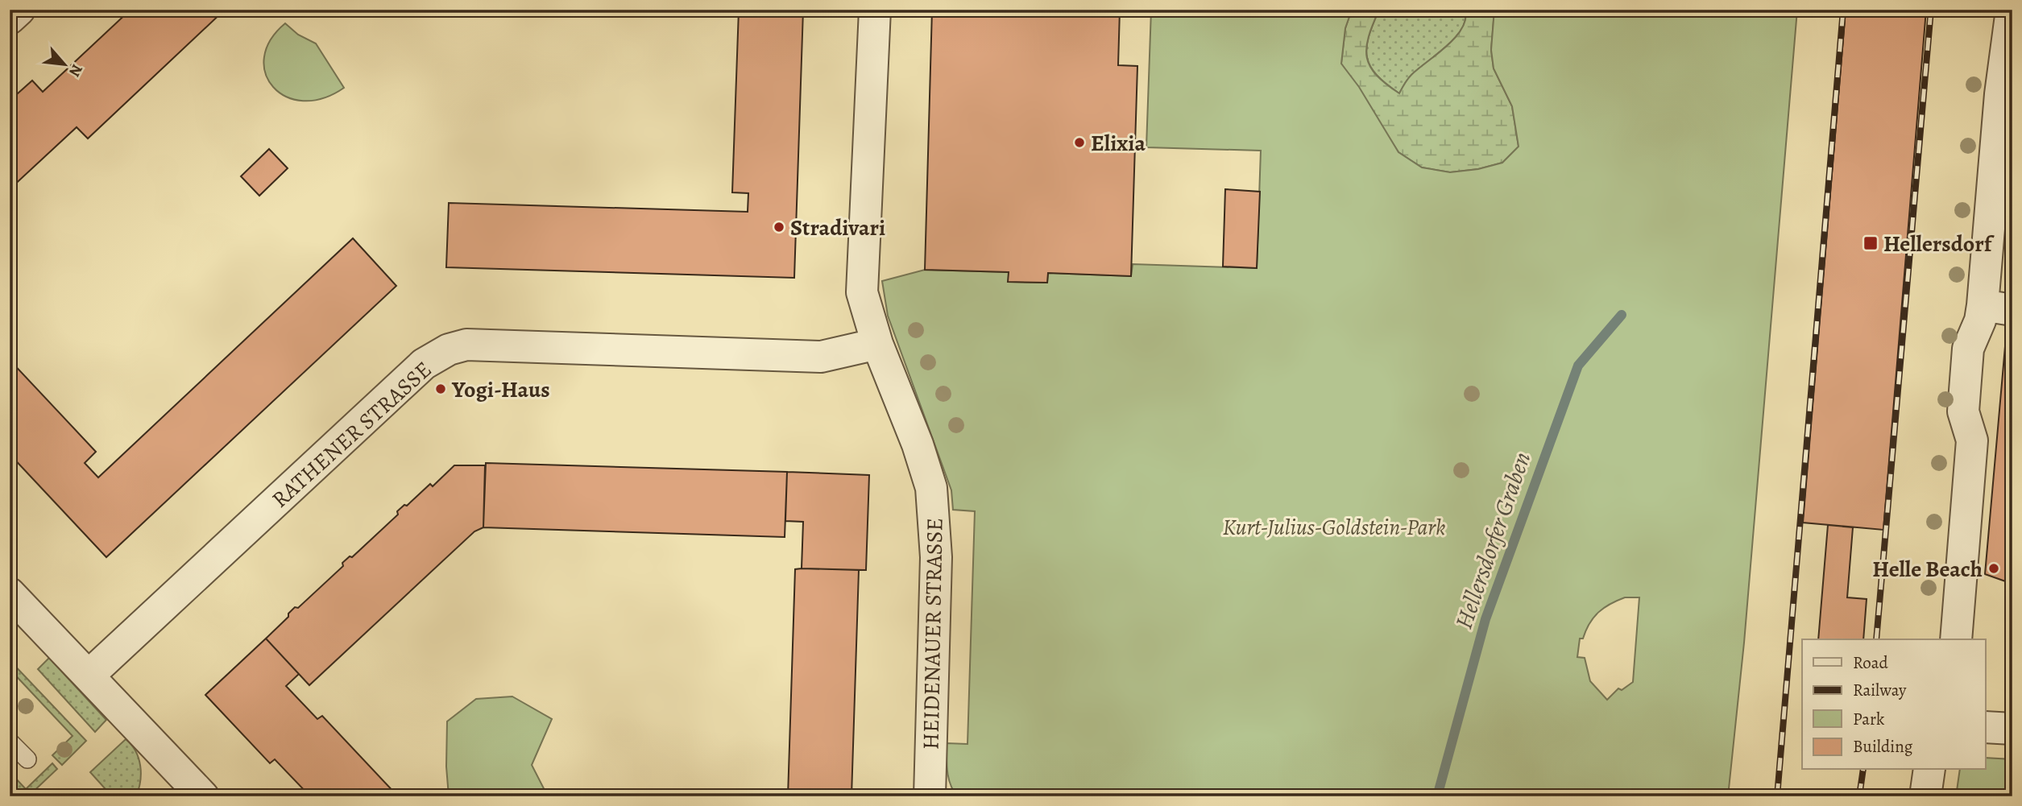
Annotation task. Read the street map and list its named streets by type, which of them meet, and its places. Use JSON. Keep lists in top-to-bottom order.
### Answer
{
  "streets": {
    "street": ["RATHENER STRASSE", "HEIDENAUER STRASSE"]
  },
  "crossings": [
    ["RATHENER STRASSE", "HEIDENAUER STRASSE"]
  ],
  "water": ["Hellersdorfer Graben"],
  "parks": ["Kurt-Julius-Goldstein-Park"],
  "places": {
    "other": [
      "Elixia",
      "Stradivari",
      "Yogi-Haus",
      "Helle Beach"
    ],
    "transit": ["Hellersdorf"]
  },
  "legend": [
    "Road",
    "Railway",
    "Park",
    "Building"
  ],
  "north": "bottom right"
}
